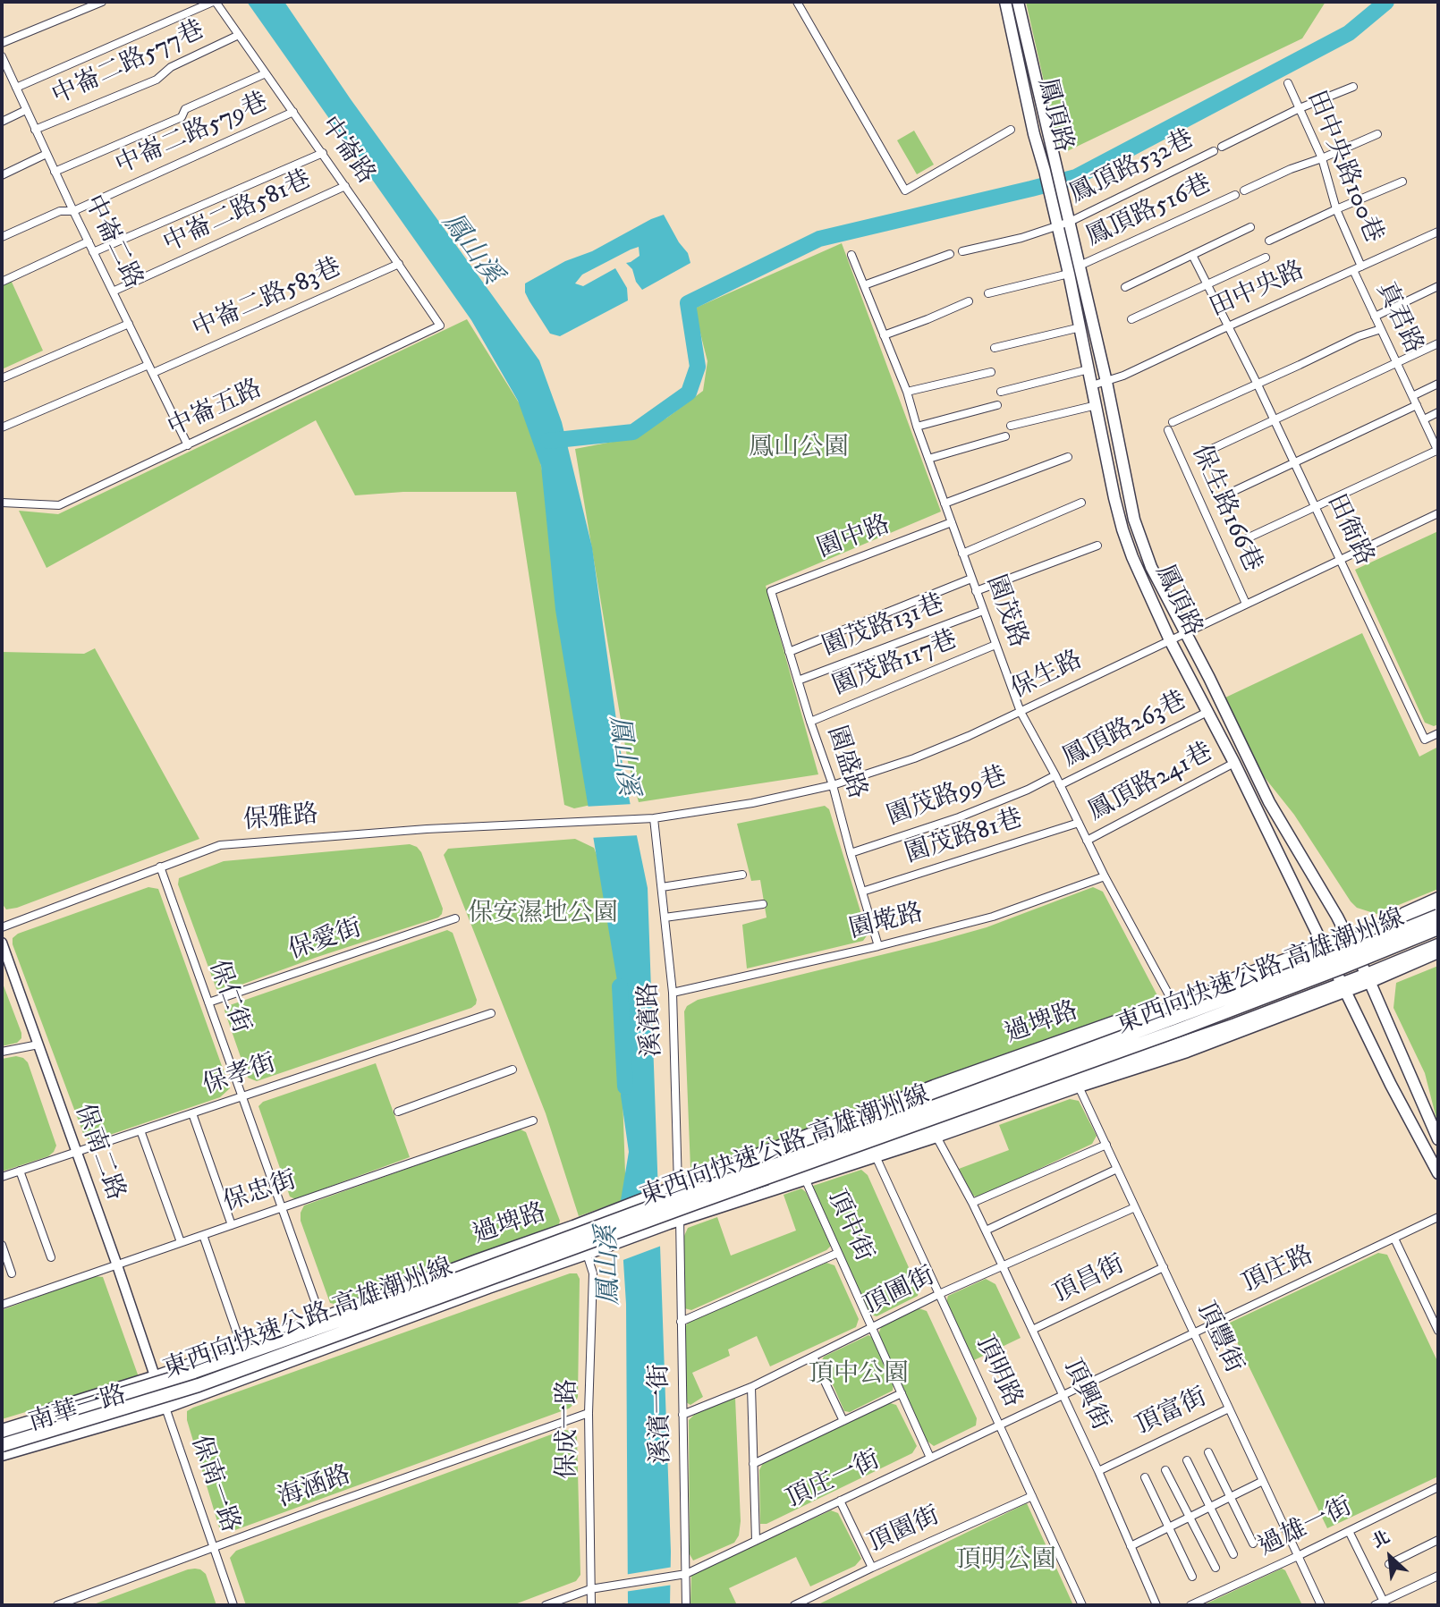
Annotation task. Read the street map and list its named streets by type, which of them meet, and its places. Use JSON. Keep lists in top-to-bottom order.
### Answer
{
  "streets": {
    "highway": ["東西向快速公路 高雄潮州線"],
    "main road": ["鳳頂路", "過埤路", "南華一路"],
    "street": [
      "中崙二路577巷",
      "中崙二路579巷",
      "中崙路",
      "田中央路100巷",
      "鳳頂路532巷",
      "鳳頂路516巷",
      "中崙二路581巷",
      "中崙二路",
      "田中央路",
      "中崙二路583巷",
      "真君路",
      "中崙五路",
      "保生路166巷",
      "田衙路",
      "園中路",
      "園茂路",
      "園茂路131巷",
      "園茂路117巷",
      "保生路",
      "鳳頂路263巷",
      "園盛路",
      "鳳頂路241巷",
      "園茂路99巷",
      "保雅路",
      "園茂路81巷",
      "園墘路",
      "保愛街",
      "保仁街",
      "溪濱路",
      "保孝街",
      "保南二路",
      "保忠街",
      "頂中街",
      "頂庄路",
      "頂昌街",
      "頂圃街",
      "頂豐街",
      "頂明路",
      "頂興街",
      "頂富街",
      "溪濱一街",
      "保成一路",
      "頂庄一街",
      "保南一路",
      "海涵路",
      "過雄一街",
      "頂園街"
    ]
  },
  "crossings": [
    ["中崙二路577巷", "中崙路"],
    ["中崙二路577巷", "中崙二路"],
    ["鳳頂路", "鳳頂路532巷"],
    ["鳳頂路", "鳳頂路516巷"],
    ["鳳頂路", "田中央路"],
    ["鳳頂路", "保生路"],
    ["鳳頂路", "鳳頂路263巷"],
    ["鳳頂路", "鳳頂路241巷"],
    ["鳳頂路", "過埤路"],
    ["中崙二路579巷", "中崙路"],
    ["中崙二路579巷", "中崙二路"],
    ["中崙路", "中崙二路581巷"],
    ["中崙路", "中崙二路583巷"],
    ["中崙路", "中崙五路"],
    ["田中央路100巷", "田中央路"],
    ["中崙二路581巷", "中崙二路"],
    ["中崙二路", "中崙二路583巷"],
    ["中崙二路", "中崙五路"],
    ["田中央路", "真君路"],
    ["田中央路", "田衙路"],
    ["保生路166巷", "田衙路"],
    ["保生路166巷", "保生路"],
    ["田衙路", "保生路"],
    ["園中路", "園茂路"],
    ["園中路", "園盛路"],
    ["園茂路", "園茂路131巷"],
    ["園茂路", "園茂路117巷"],
    ["園茂路", "保生路"],
    ["園茂路", "鳳頂路263巷"],
    ["園茂路", "鳳頂路241巷"],
    ["園茂路", "園茂路99巷"],
    ["園茂路", "園茂路81巷"],
    ["園茂路", "園墘路"],
    ["園茂路", "過埤路"],
    ["園茂路131巷", "園盛路"],
    ["園茂路117巷", "園盛路"],
    ["保生路", "園盛路"],
    ["保生路", "保雅路"],
    ["保生路", "溪濱路"],
    ["園盛路", "園茂路99巷"],
    ["園盛路", "園茂路81巷"],
    ["園盛路", "園墘路"],
    ["保雅路", "保仁街"],
    ["保雅路", "溪濱路"],
    ["園墘路", "溪濱路"],
    ["保愛街", "保仁街"],
    ["保仁街", "過埤路"],
    ["保仁街", "保孝街"],
    ["保仁街", "保忠街"],
    ["溪濱路", "過埤路"],
    ["溪濱路", "溪濱一街"],
    ["過埤路", "保南二路"],
    ["過埤路", "南華一路"],
    ["過埤路", "溪濱一街"],
    ["過埤路", "保成一路"],
    ["過埤路", "保南一路"],
    ["保孝街", "保南二路"],
    ["保南二路", "保忠街"],
    ["保南二路", "南華一路"],
    ["保南二路", "保南一路"],
    ["頂中街", "頂圃街"],
    ["頂中街", "頂庄一街"],
    ["頂庄路", "頂豐街"],
    ["頂庄路", "頂明路"],
    ["頂庄路", "頂興街"],
    ["頂庄路", "頂庄一街"],
    ["頂昌街", "頂豐街"],
    ["頂昌街", "頂興街"],
    ["頂圃街", "頂豐街"],
    ["頂圃街", "頂明路"],
    ["頂圃街", "頂興街"],
    ["頂圃街", "溪濱一街"],
    ["頂豐街", "頂富街"],
    ["頂豐街", "過雄一街"],
    ["頂明路", "頂庄一街"],
    ["頂明路", "頂園街"],
    ["頂興街", "頂富街"],
    ["南華一路", "保南一路"],
    ["溪濱一街", "頂庄一街"],
    ["保成一路", "頂庄一街"],
    ["保成一路", "海涵路"],
    ["保南一路", "海涵路"]
  ],
  "water": ["鳳山溪"],
  "parks": [
    "鳳山公園",
    "保安濕地公園",
    "頂中公園",
    "頂明公園"
  ],
  "north": "top left"
}
